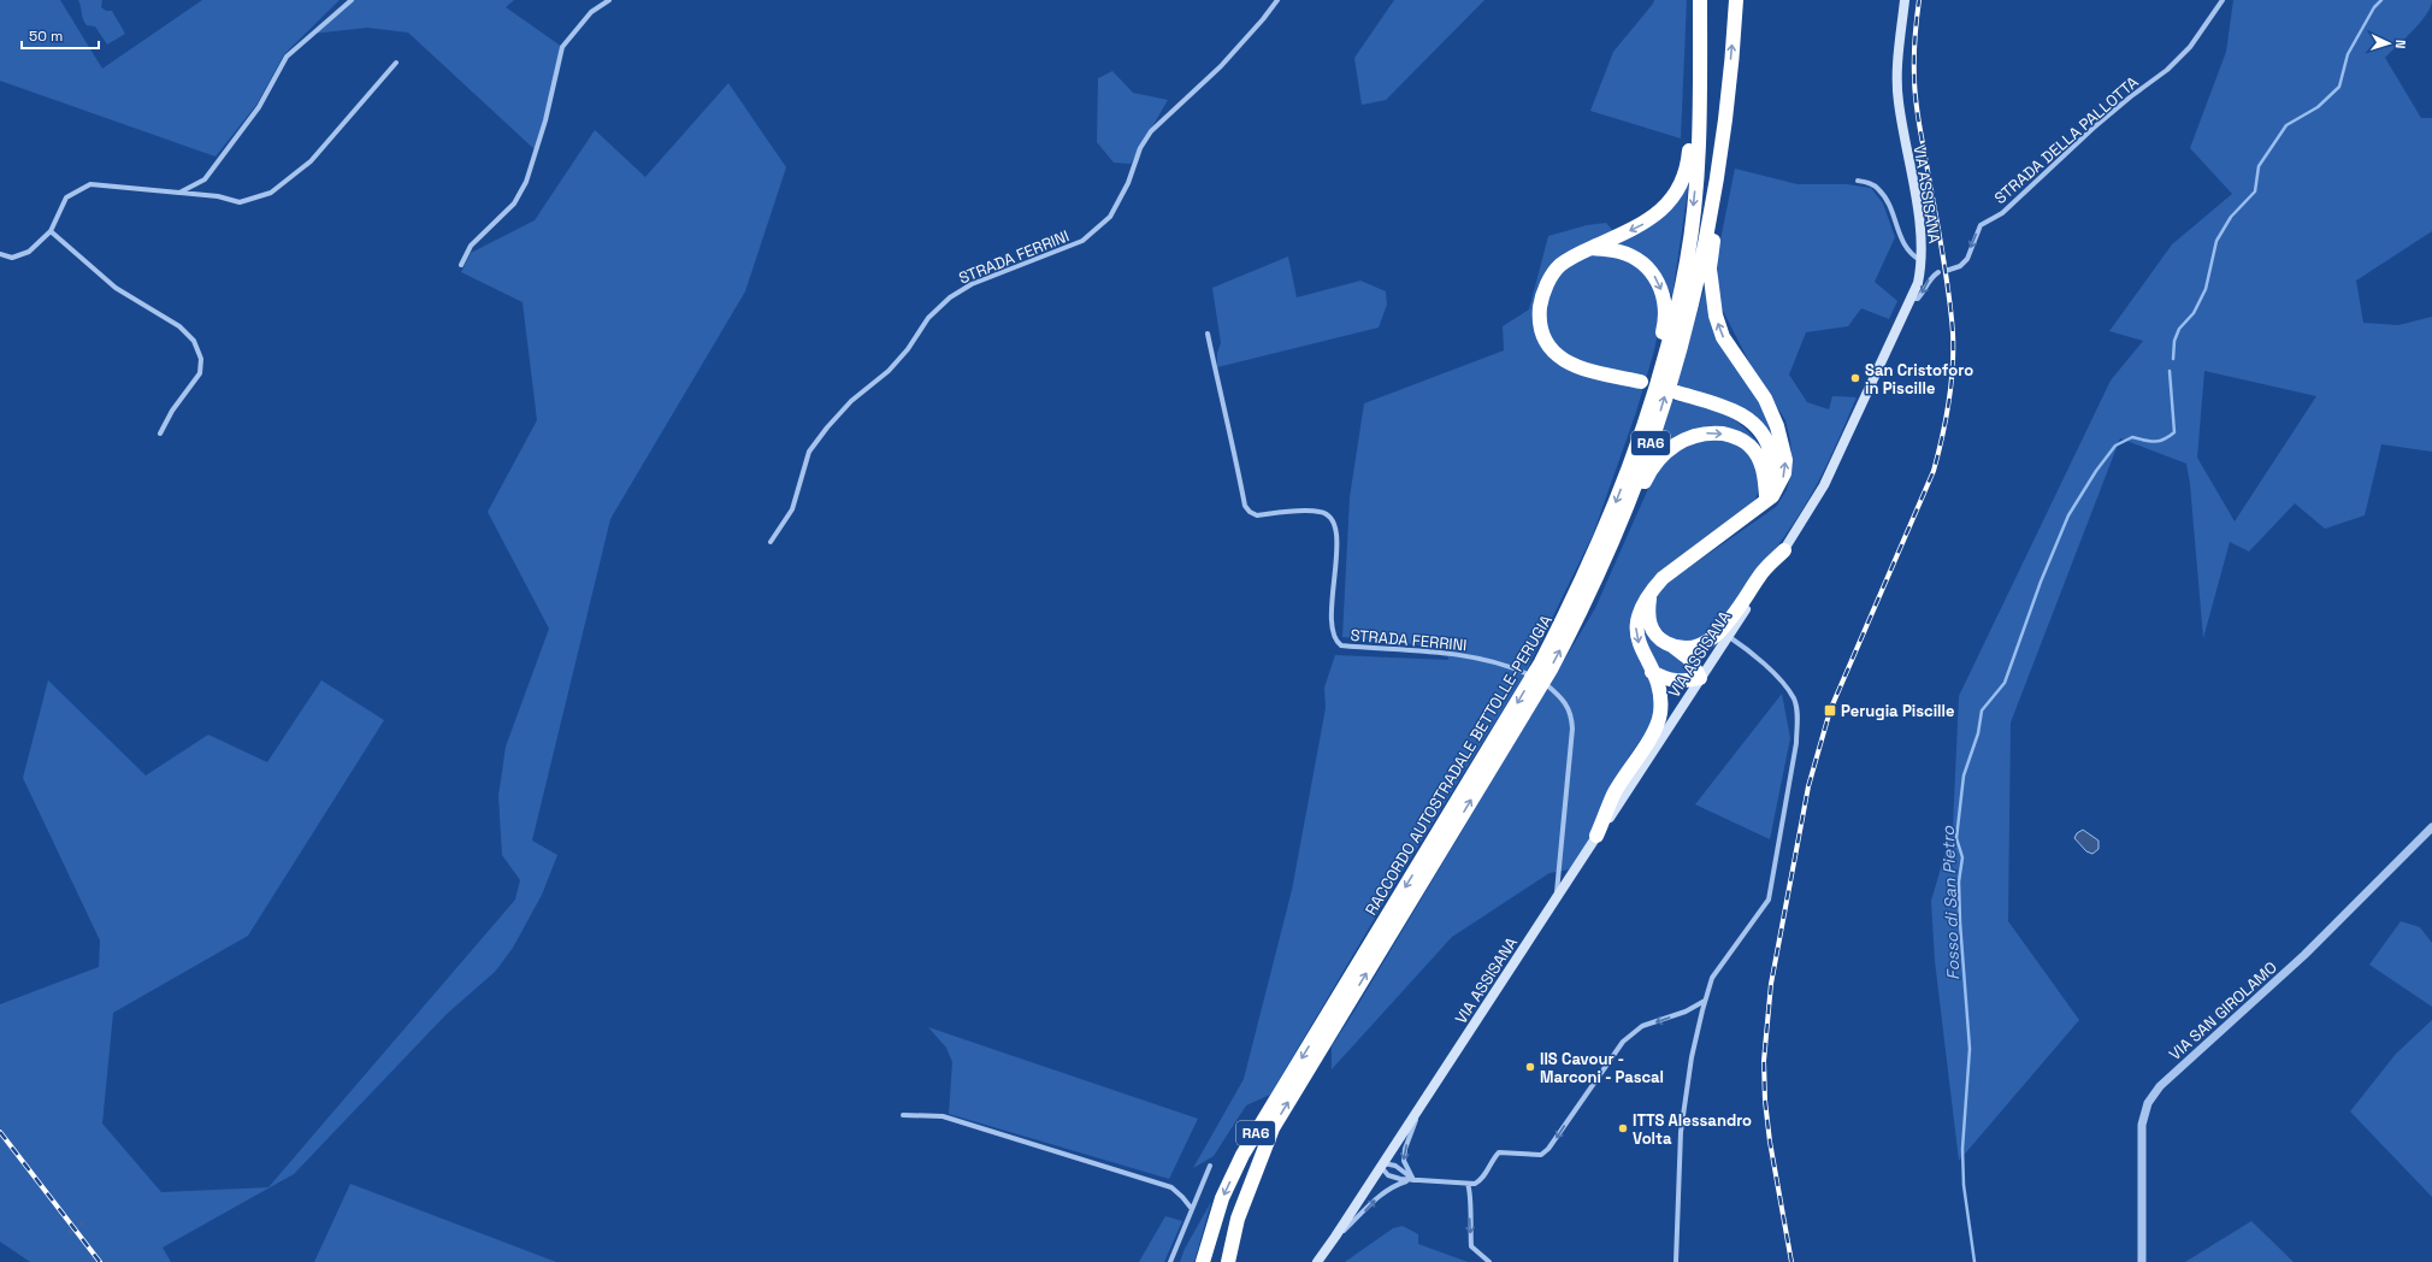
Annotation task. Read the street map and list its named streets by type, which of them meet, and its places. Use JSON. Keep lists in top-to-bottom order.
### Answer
{
  "streets": {
    "highway": ["RA6", "RACCORDO AUTOSTRADALE BETTOLLE-PERUGIA"],
    "main road": ["VIA ASSISANA"],
    "street": ["STRADA DELLA PALLOTTA", "STRADA FERRINI", "VIA SAN GIROLAMO"]
  },
  "crossings": [
    ["RA6", "RACCORDO AUTOSTRADALE BETTOLLE-PERUGIA"]
  ],
  "one_way": ["STRADA DELLA PALLOTTA"],
  "water": ["Fosso di San Pietro"],
  "places": {
    "other": ["San Cristoforo in Piscille", "IIS Cavour - Marconi - Pascal", "ITTS Alessandro Volta"],
    "transit": ["Perugia Piscille"]
  },
  "scale_bar": "50 m",
  "north": "right"
}
